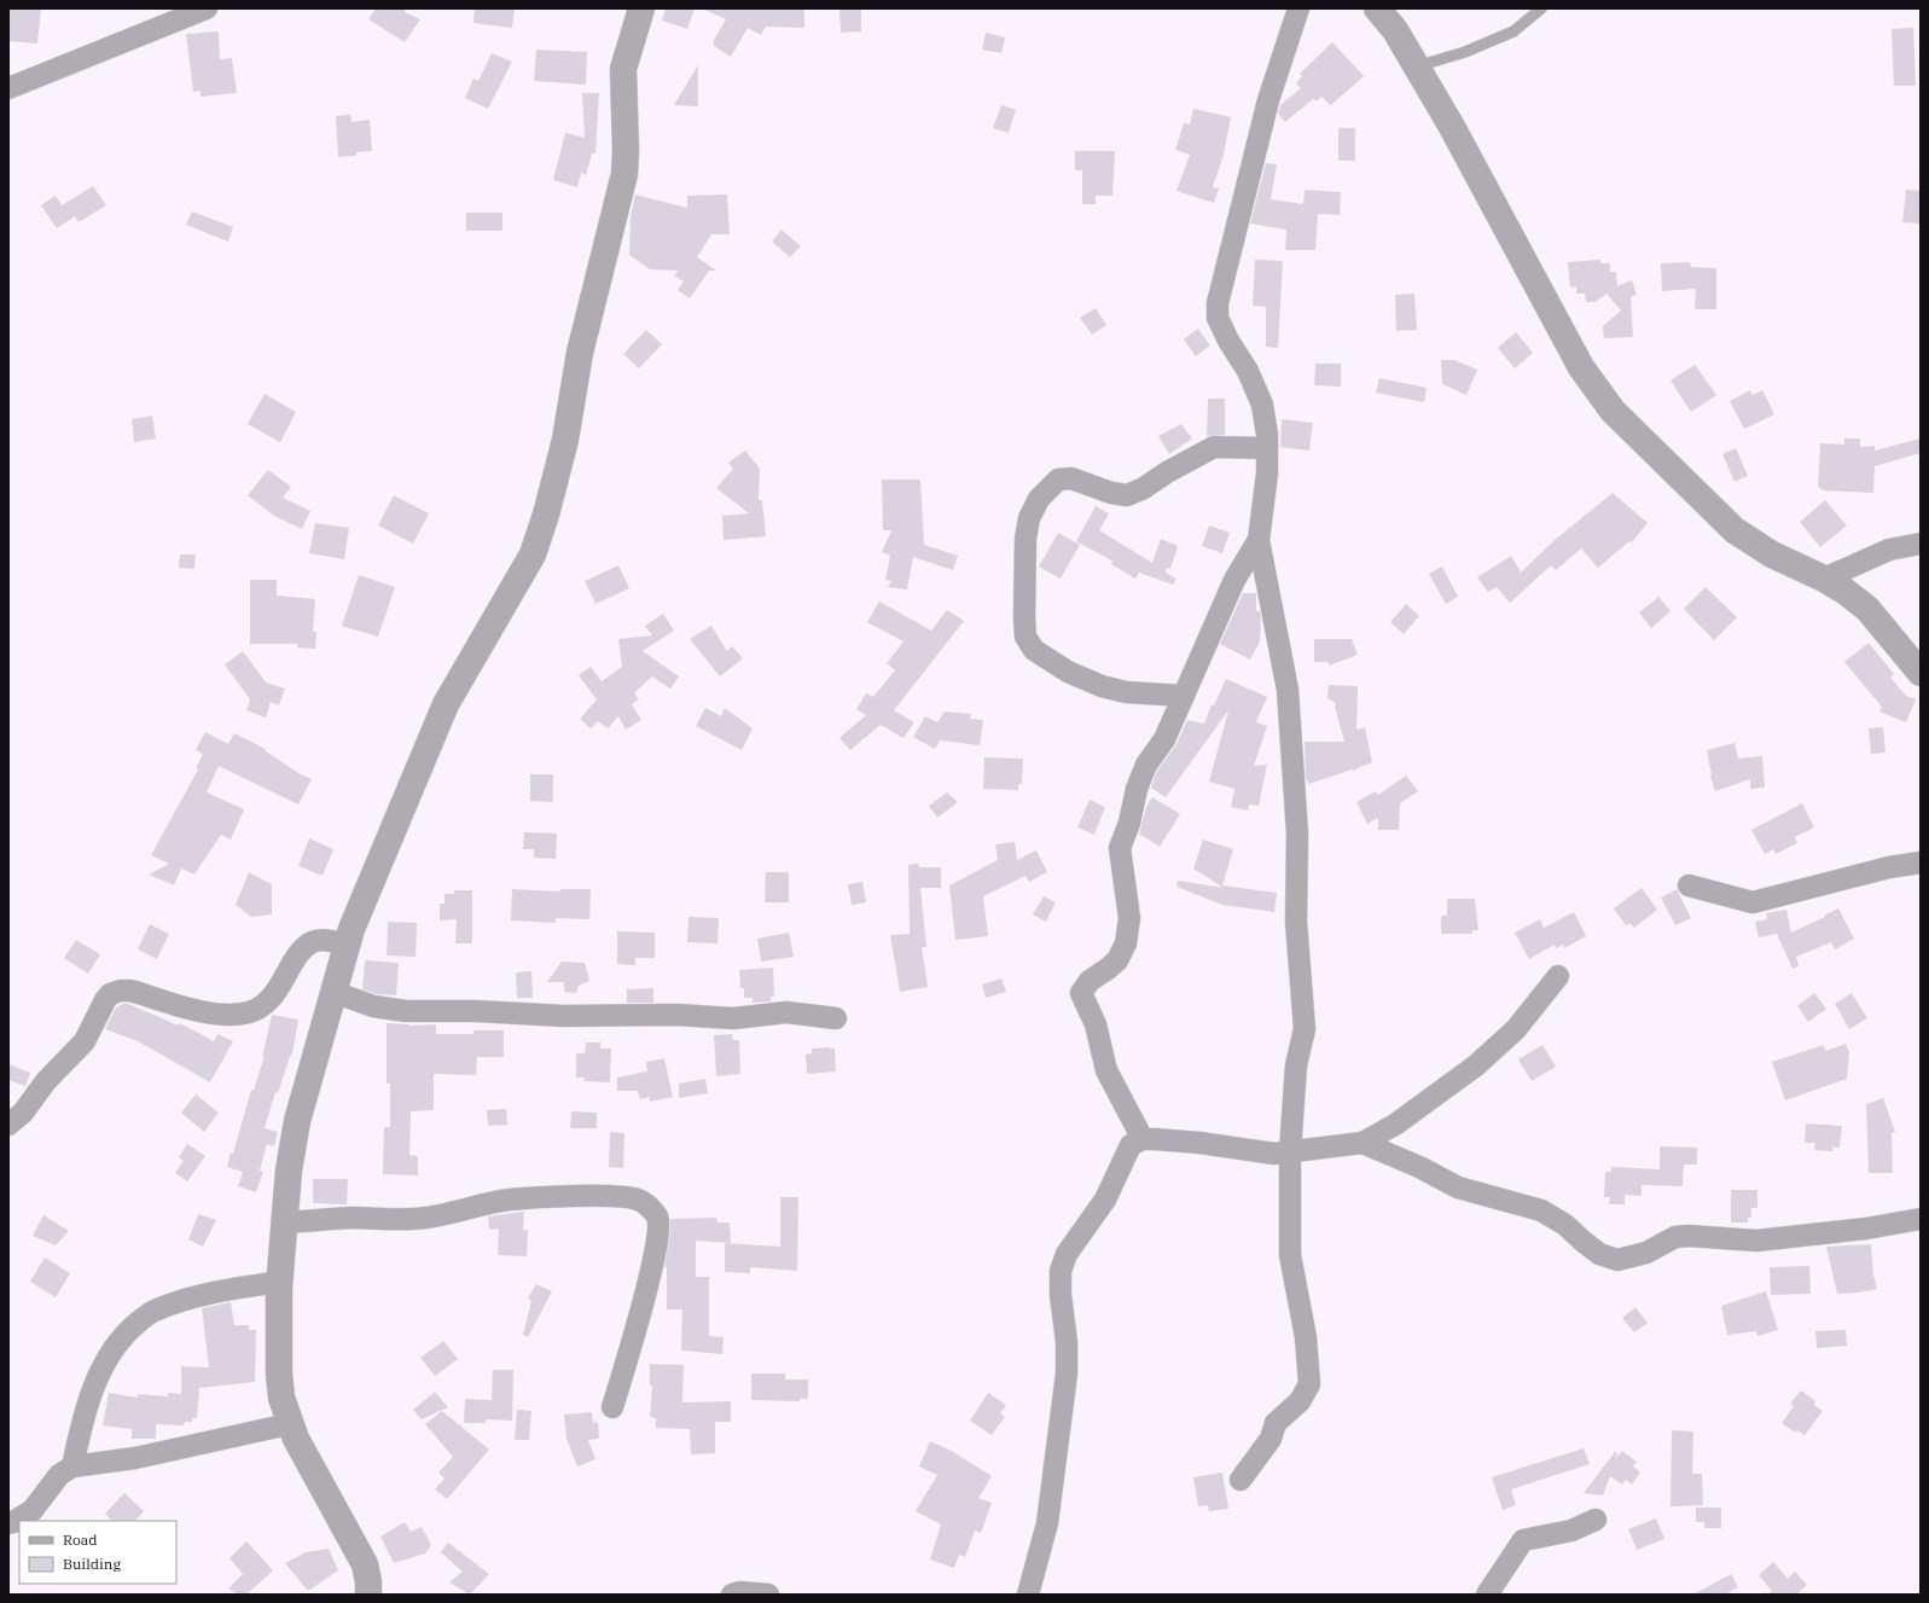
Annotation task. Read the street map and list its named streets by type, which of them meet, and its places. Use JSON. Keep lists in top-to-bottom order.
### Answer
{
  "legend": ["Road", "Building"]
}
